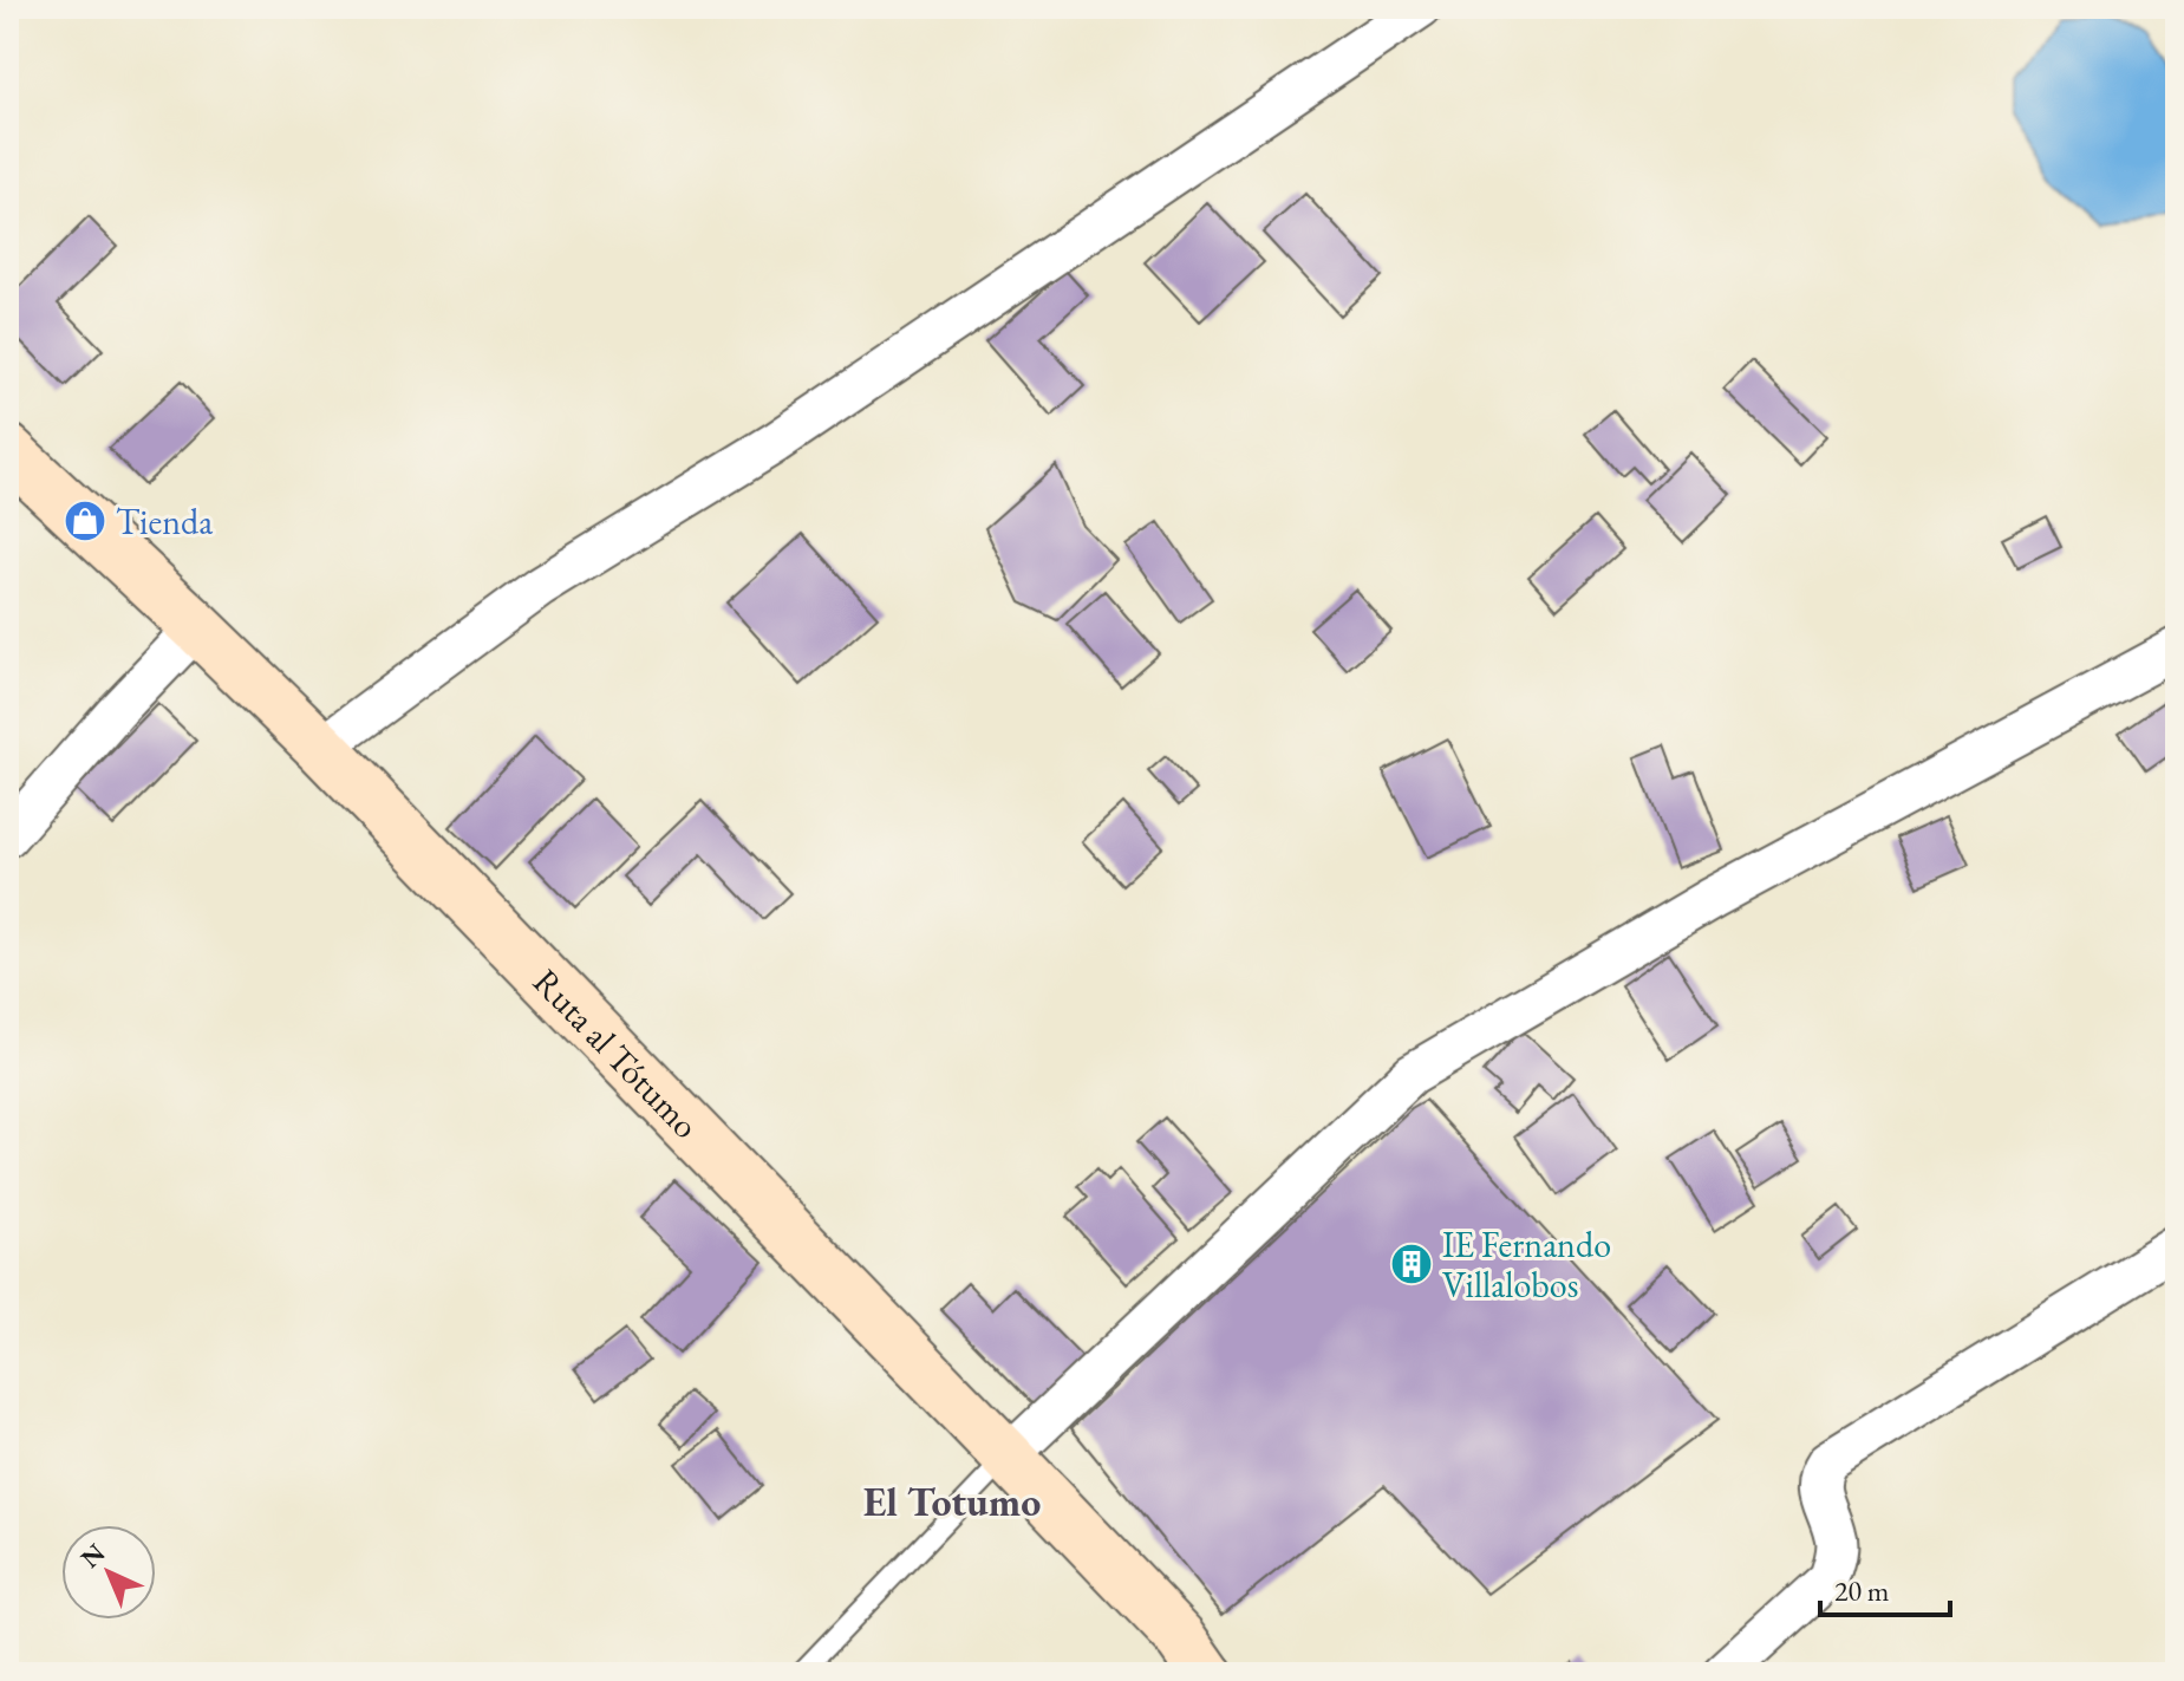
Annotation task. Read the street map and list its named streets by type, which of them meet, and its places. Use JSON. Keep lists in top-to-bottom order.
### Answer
{
  "streets": {
    "main road": ["Ruta al Tótumo"]
  },
  "districts": ["El Totumo"],
  "places": {
    "shop": ["Tienda"],
    "building": ["IE Fernando Villalobos"]
  },
  "scale_bar": "20 m",
  "north": "top left"
}
